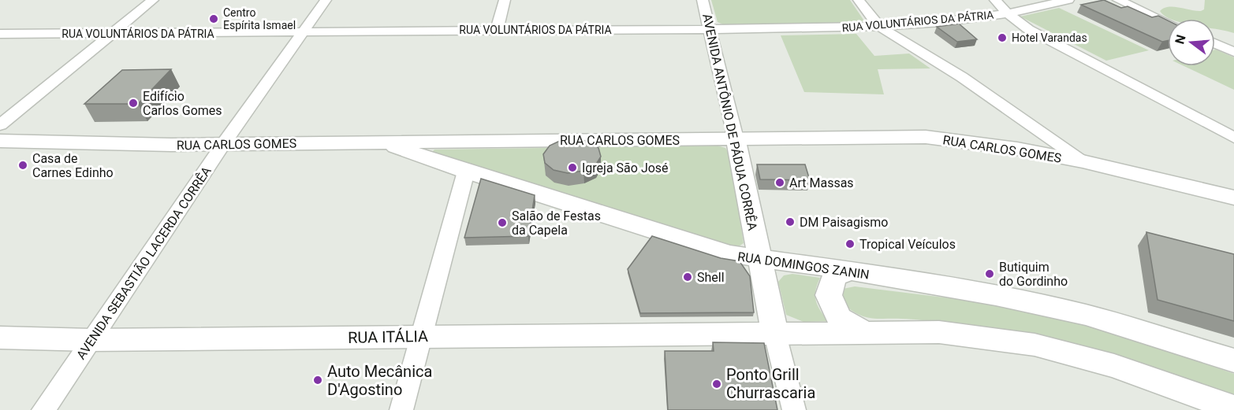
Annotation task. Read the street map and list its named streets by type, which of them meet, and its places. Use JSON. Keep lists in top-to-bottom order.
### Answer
{
  "streets": {
    "street": [
      "RUA VOLUNTÁRIOS DA PÁTRIA",
      "AVENIDA ANTÔNIO DE PÁDUA CORRÊA",
      "RUA CARLOS GOMES",
      "AVENIDA SEBASTIÃO LACERDA CORRÊA",
      "RUA DOMINGOS ZANIN",
      "RUA ITÁLIA"
    ]
  },
  "crossings": [
    ["RUA VOLUNTÁRIOS DA PÁTRIA", "AVENIDA ANTÔNIO DE PÁDUA CORRÊA"],
    ["RUA VOLUNTÁRIOS DA PÁTRIA", "AVENIDA SEBASTIÃO LACERDA CORRÊA"],
    ["AVENIDA ANTÔNIO DE PÁDUA CORRÊA", "RUA CARLOS GOMES"],
    ["AVENIDA ANTÔNIO DE PÁDUA CORRÊA", "RUA DOMINGOS ZANIN"],
    ["AVENIDA ANTÔNIO DE PÁDUA CORRÊA", "RUA ITÁLIA"],
    ["RUA CARLOS GOMES", "AVENIDA SEBASTIÃO LACERDA CORRÊA"],
    ["RUA CARLOS GOMES", "RUA DOMINGOS ZANIN"],
    ["AVENIDA SEBASTIÃO LACERDA CORRÊA", "RUA ITÁLIA"]
  ],
  "places": [
    "Centro Espírita Ismael",
    "Hotel Varandas",
    "Edifício Carlos Gomes",
    "Casa de Carnes Edinho",
    "Igreja São José",
    "Art Massas",
    "DM Paisagismo",
    "Salão de Festas da Capela",
    "Tropical Veículos",
    "Butiquim do Gordinho",
    "Shell",
    "Auto Mecânica D'Agostino",
    "Ponto Grill Churrascaria"
  ],
  "north": "left"
}
